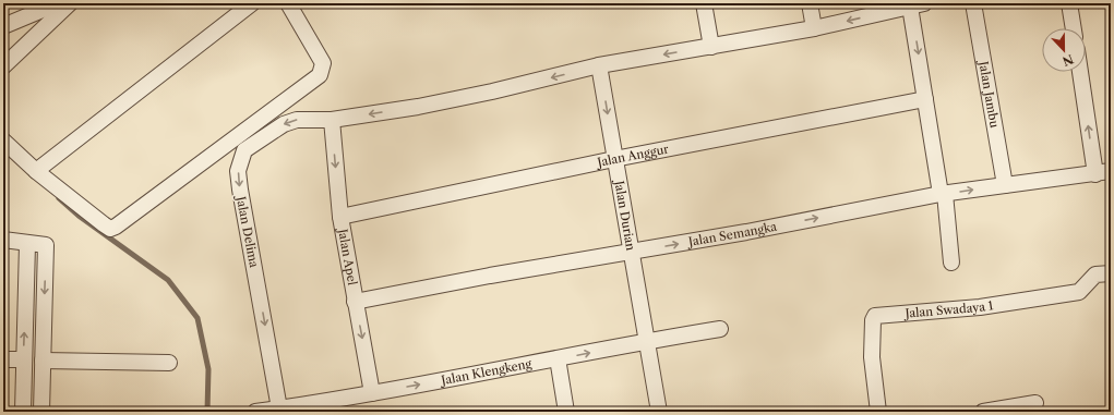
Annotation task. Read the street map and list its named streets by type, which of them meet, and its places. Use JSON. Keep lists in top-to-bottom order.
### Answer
{
  "streets": {
    "street": [
      "Jalan Jambu",
      "Jalan Anggur",
      "Jalan Durian",
      "Jalan Delima",
      "Jalan Semangka",
      "Jalan Apel",
      "Jalan Swadaya 1",
      "Jalan Klengkeng"
    ]
  },
  "crossings": [
    ["Jalan Jambu", "Jalan Semangka"],
    ["Jalan Anggur", "Jalan Durian"],
    ["Jalan Anggur", "Jalan Apel"],
    ["Jalan Durian", "Jalan Semangka"],
    ["Jalan Durian", "Jalan Klengkeng"],
    ["Jalan Delima", "Jalan Apel"],
    ["Jalan Delima", "Jalan Klengkeng"],
    ["Jalan Semangka", "Jalan Apel"],
    ["Jalan Apel", "Jalan Klengkeng"]
  ],
  "one_way": [
    "Jalan Delima",
    "Jalan Semangka",
    "Jalan Apel",
    "Jalan Klengkeng"
  ],
  "north": "bottom"
}
